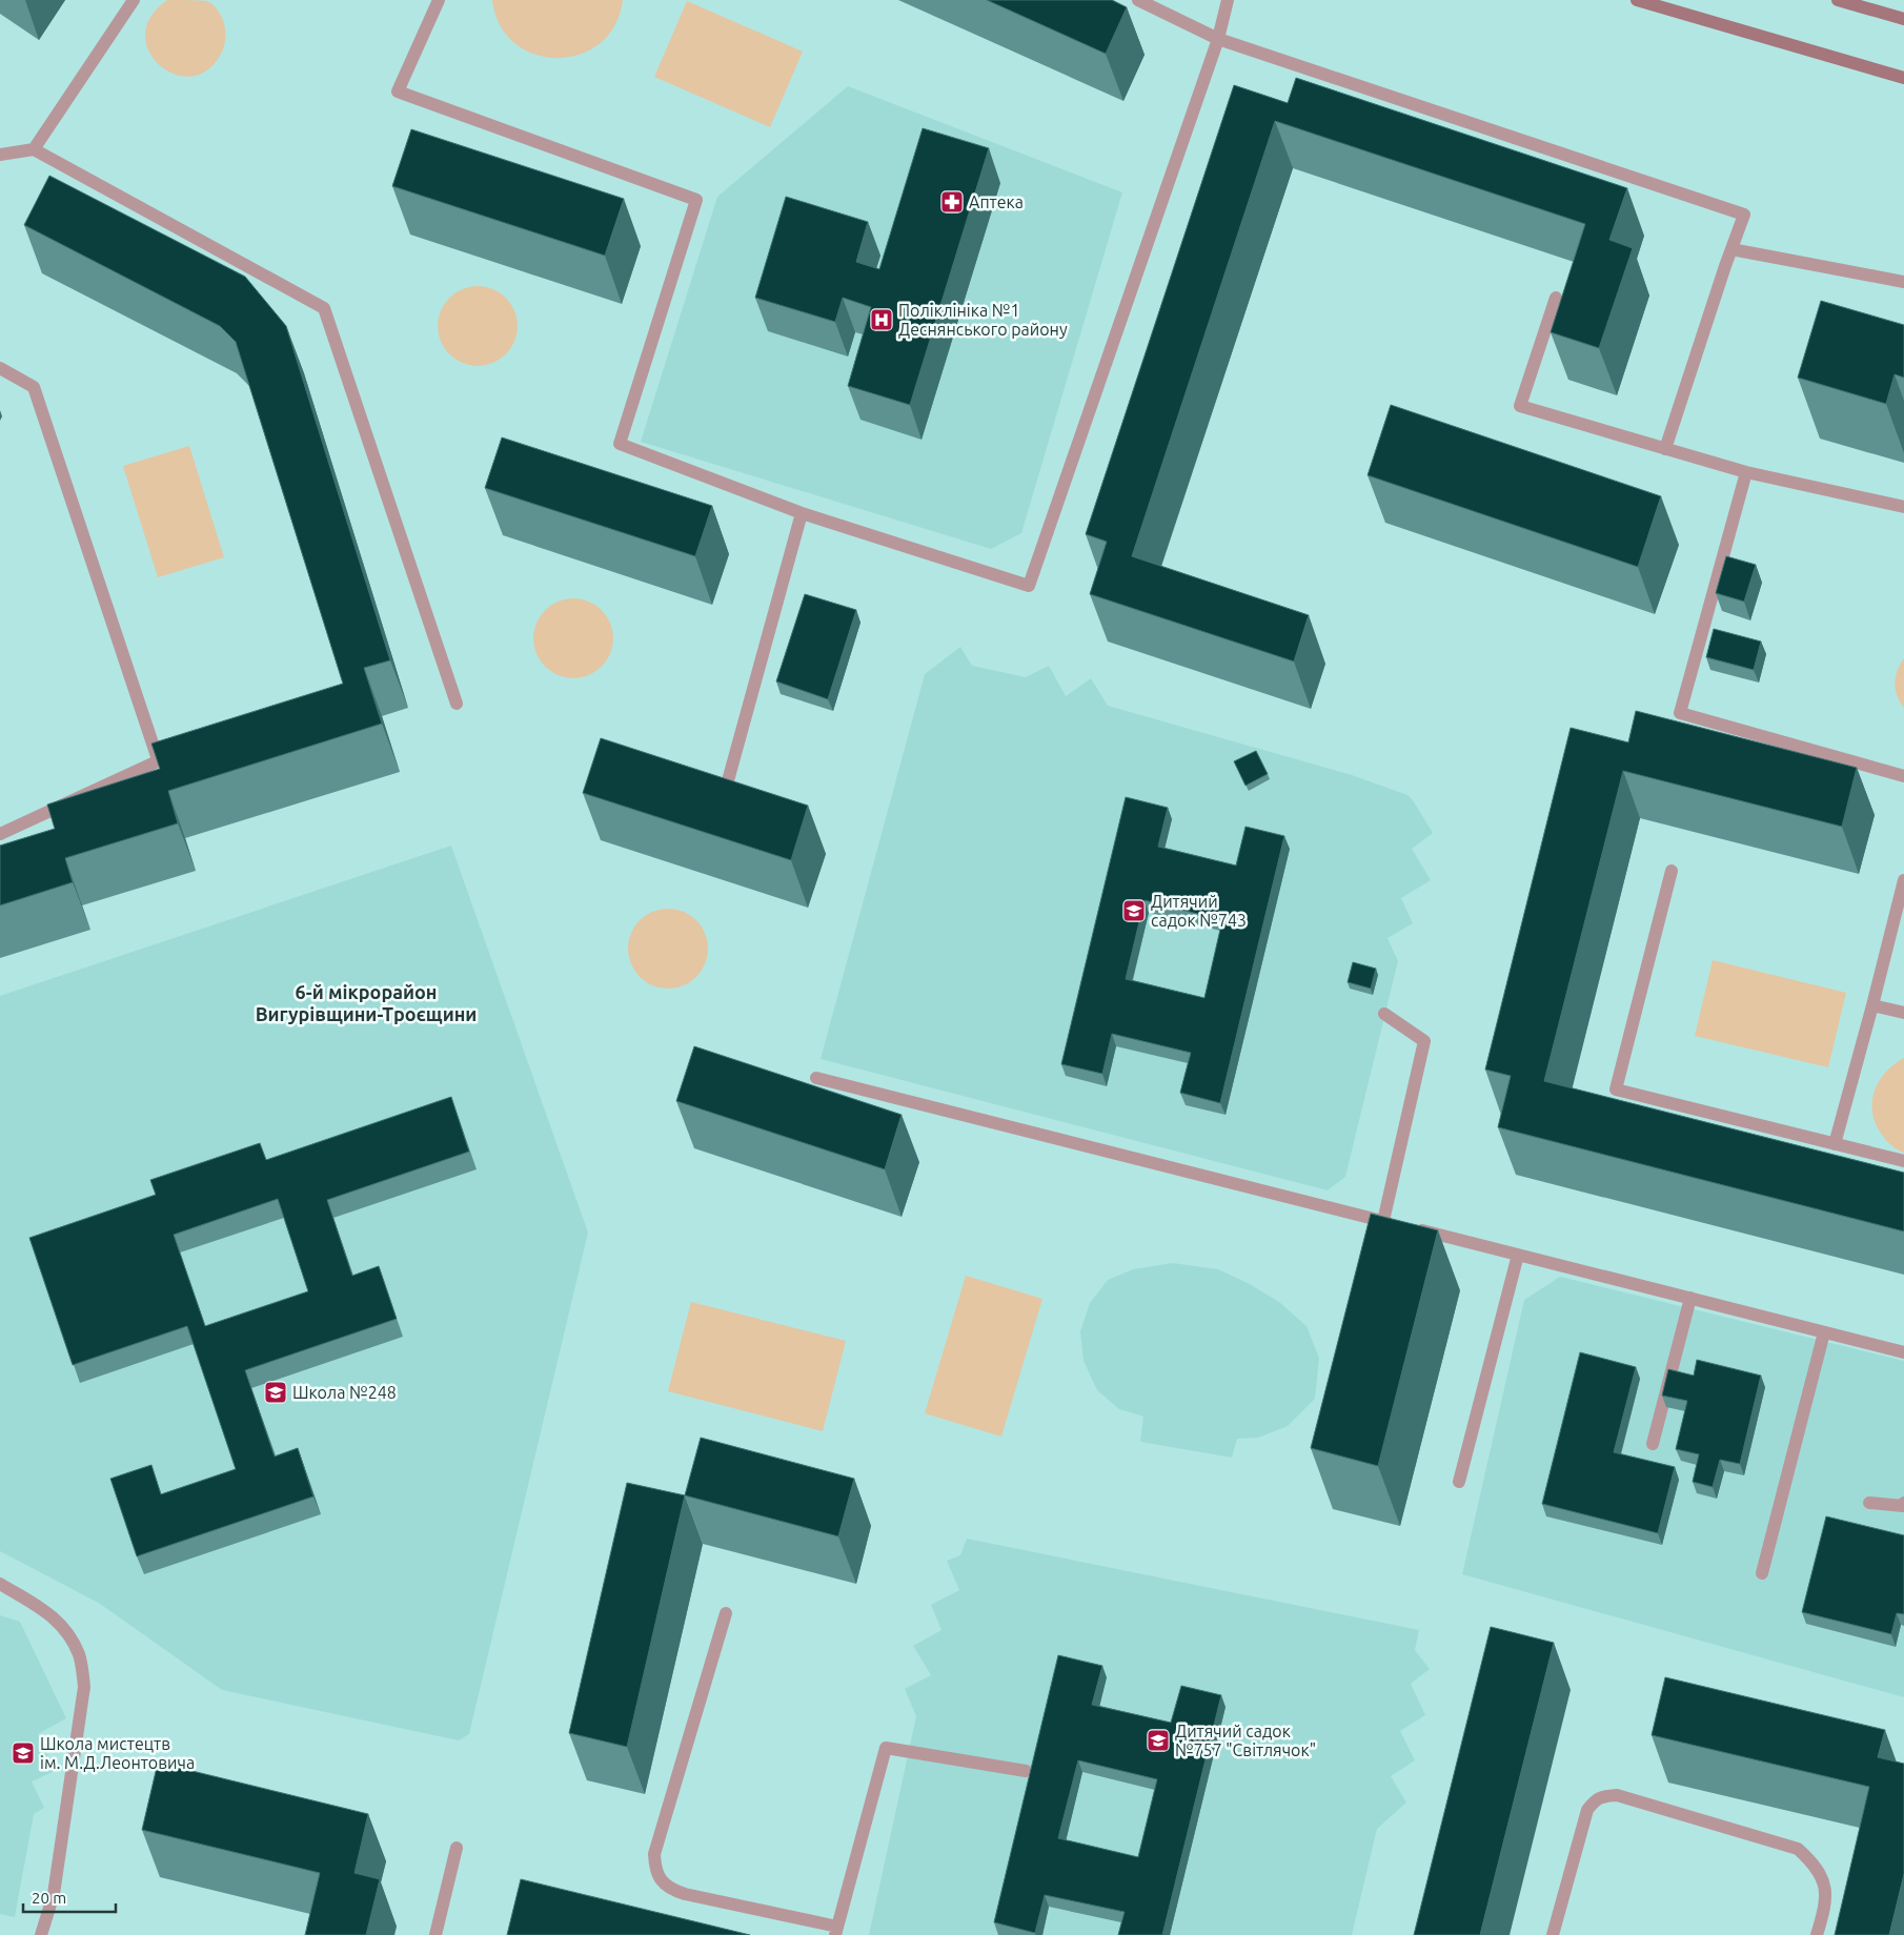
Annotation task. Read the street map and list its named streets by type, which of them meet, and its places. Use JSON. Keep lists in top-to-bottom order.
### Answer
{
  "districts": ["6-й мікрорайон Вигурівщини-Троєщини"],
  "places": {
    "pharmacy": ["Аптека"],
    "hospital": ["Поліклініка №1 Деснянського району"],
    "school or university": [
      "Дитячий садок №743",
      "Школа №248",
      "Дитячий садок №757 \"Світлячок\"",
      "Школа мистецтв ім. М.Д.Леонтовича"
    ]
  },
  "scale_bar": "20 m"
}
